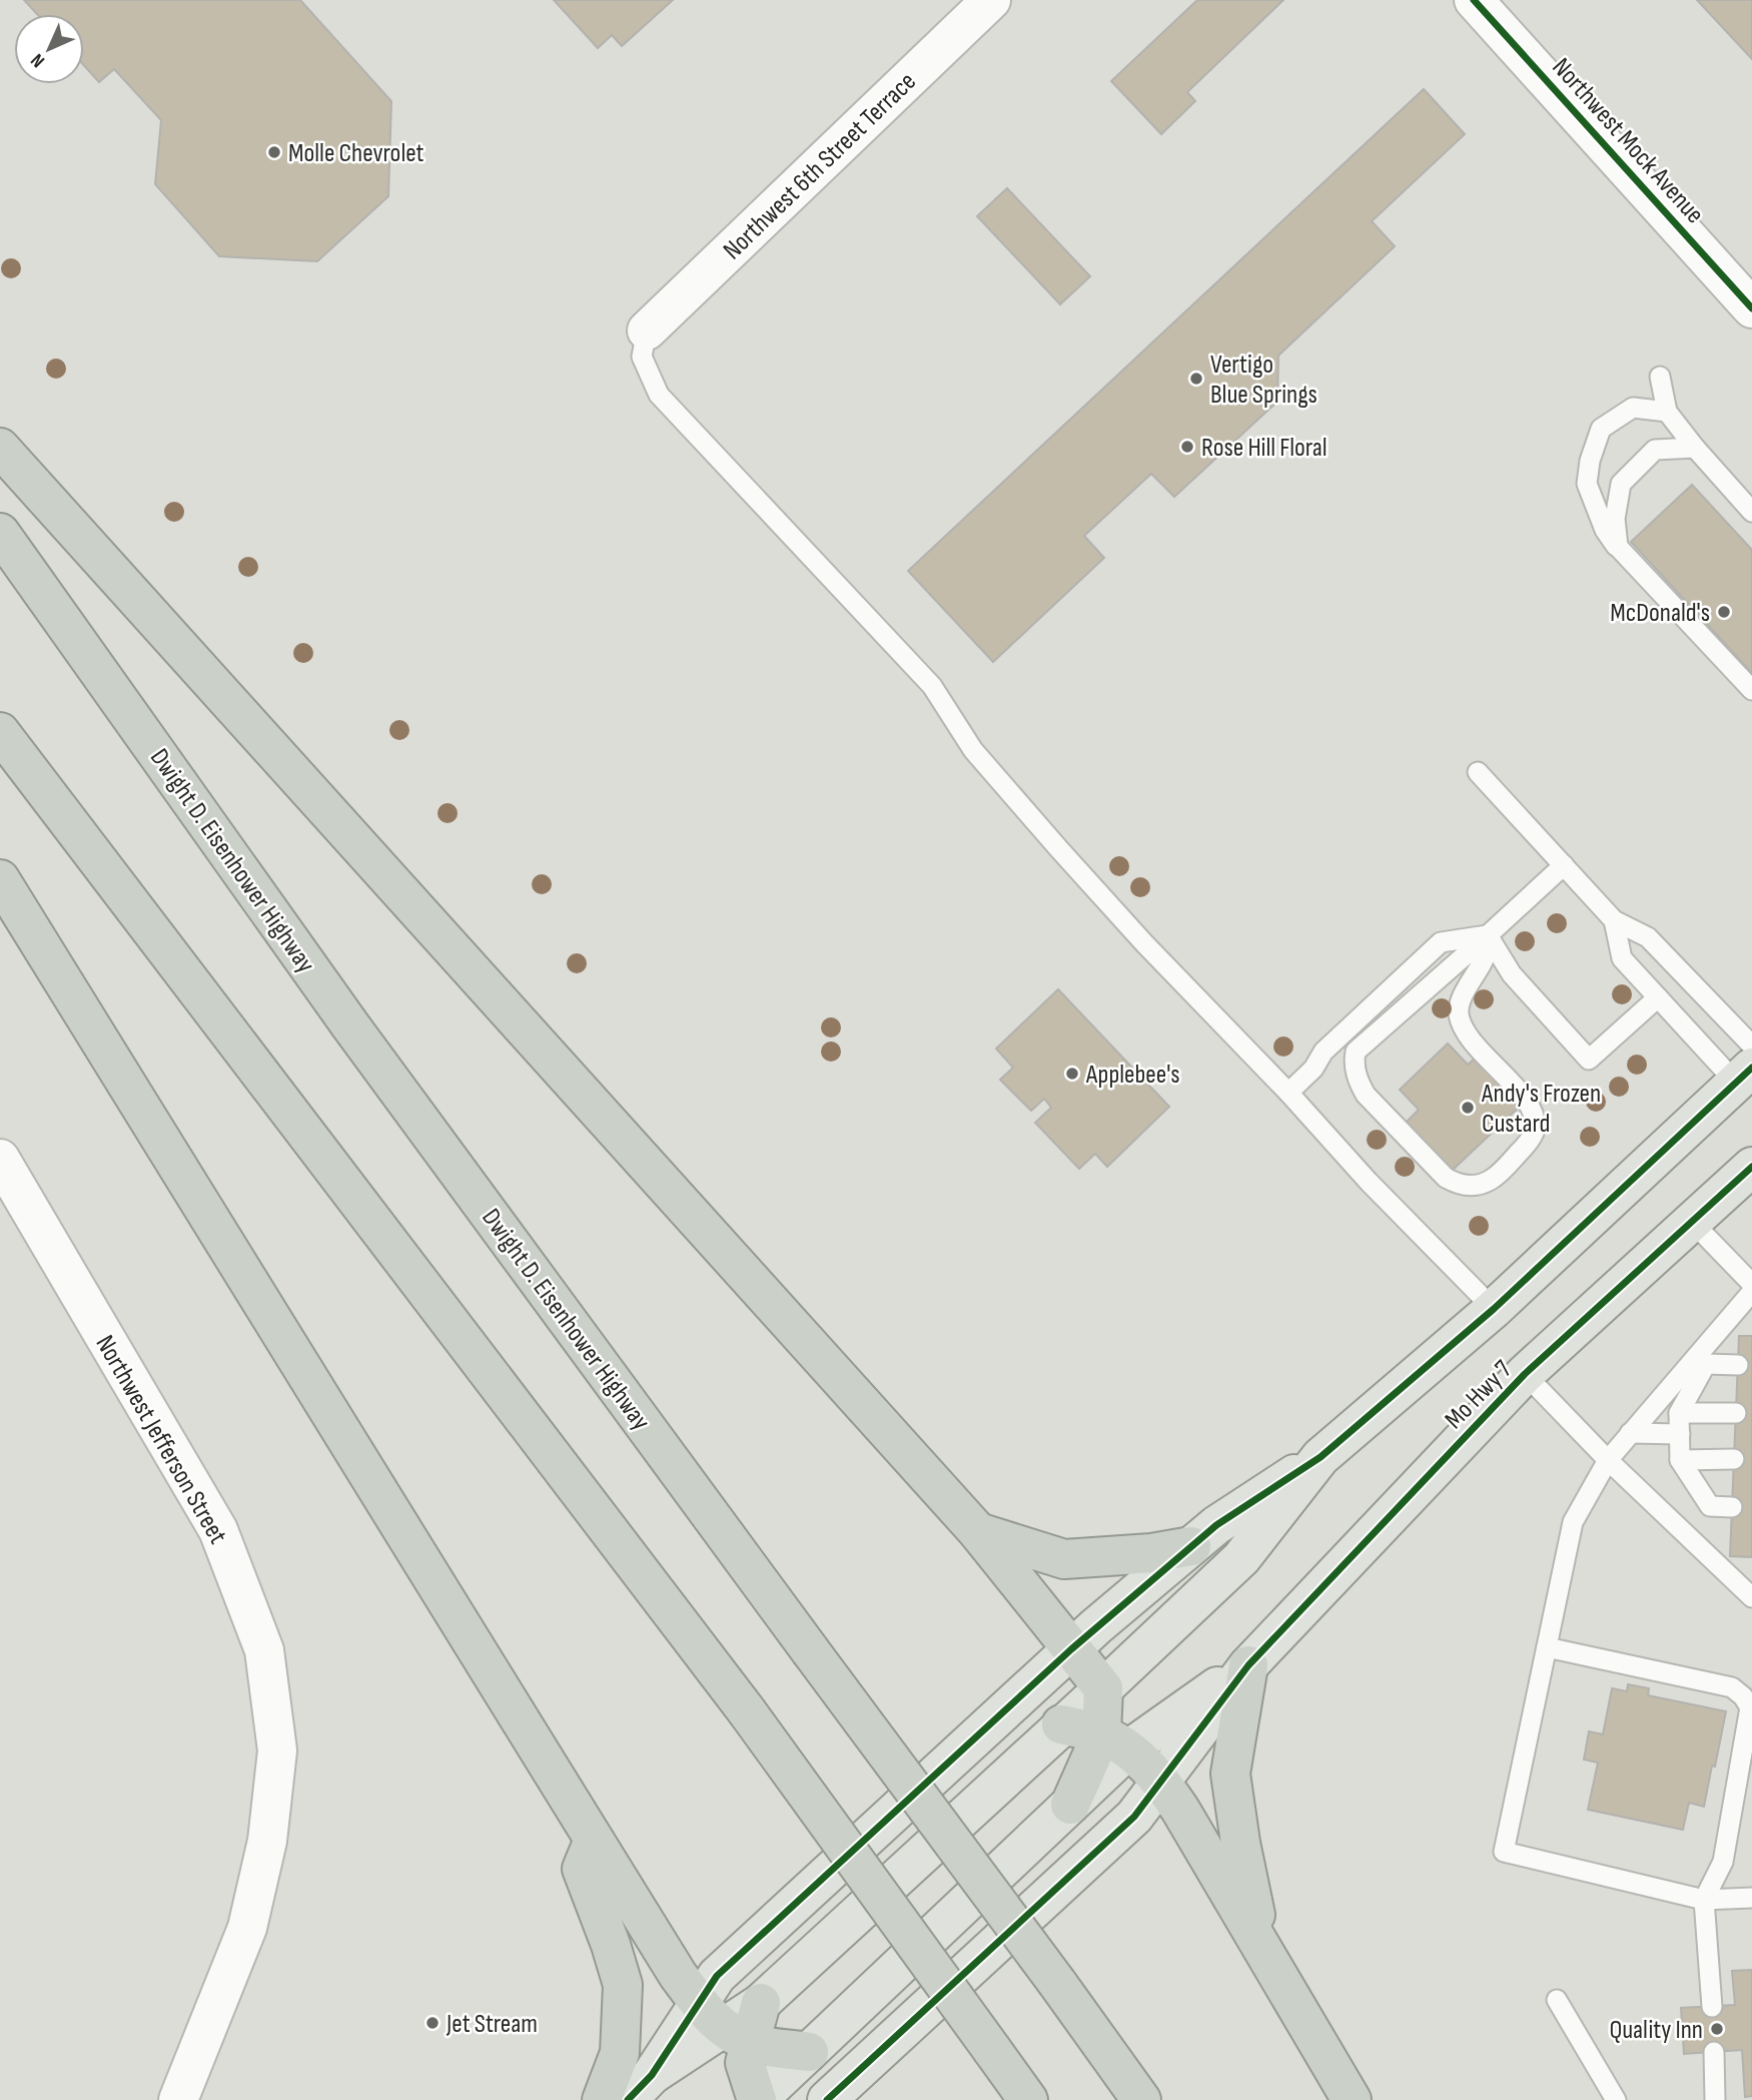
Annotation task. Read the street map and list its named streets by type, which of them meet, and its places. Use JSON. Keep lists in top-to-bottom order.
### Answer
{
  "streets": {
    "highway": ["Dwight D. Eisenhower Highway"],
    "main road": ["Mo Hwy 7"],
    "street": ["Northwest Mock Avenue", "Northwest 6th Street Terrace", "Northwest Jefferson Street"]
  },
  "places": [
    "Molle Chevrolet",
    "Vertigo Blue Springs",
    "Rose Hill Floral",
    "McDonald's",
    "Applebee's",
    "Andy's Frozen Custard",
    "Jet Stream",
    "Quality Inn"
  ],
  "north": "bottom left"
}
